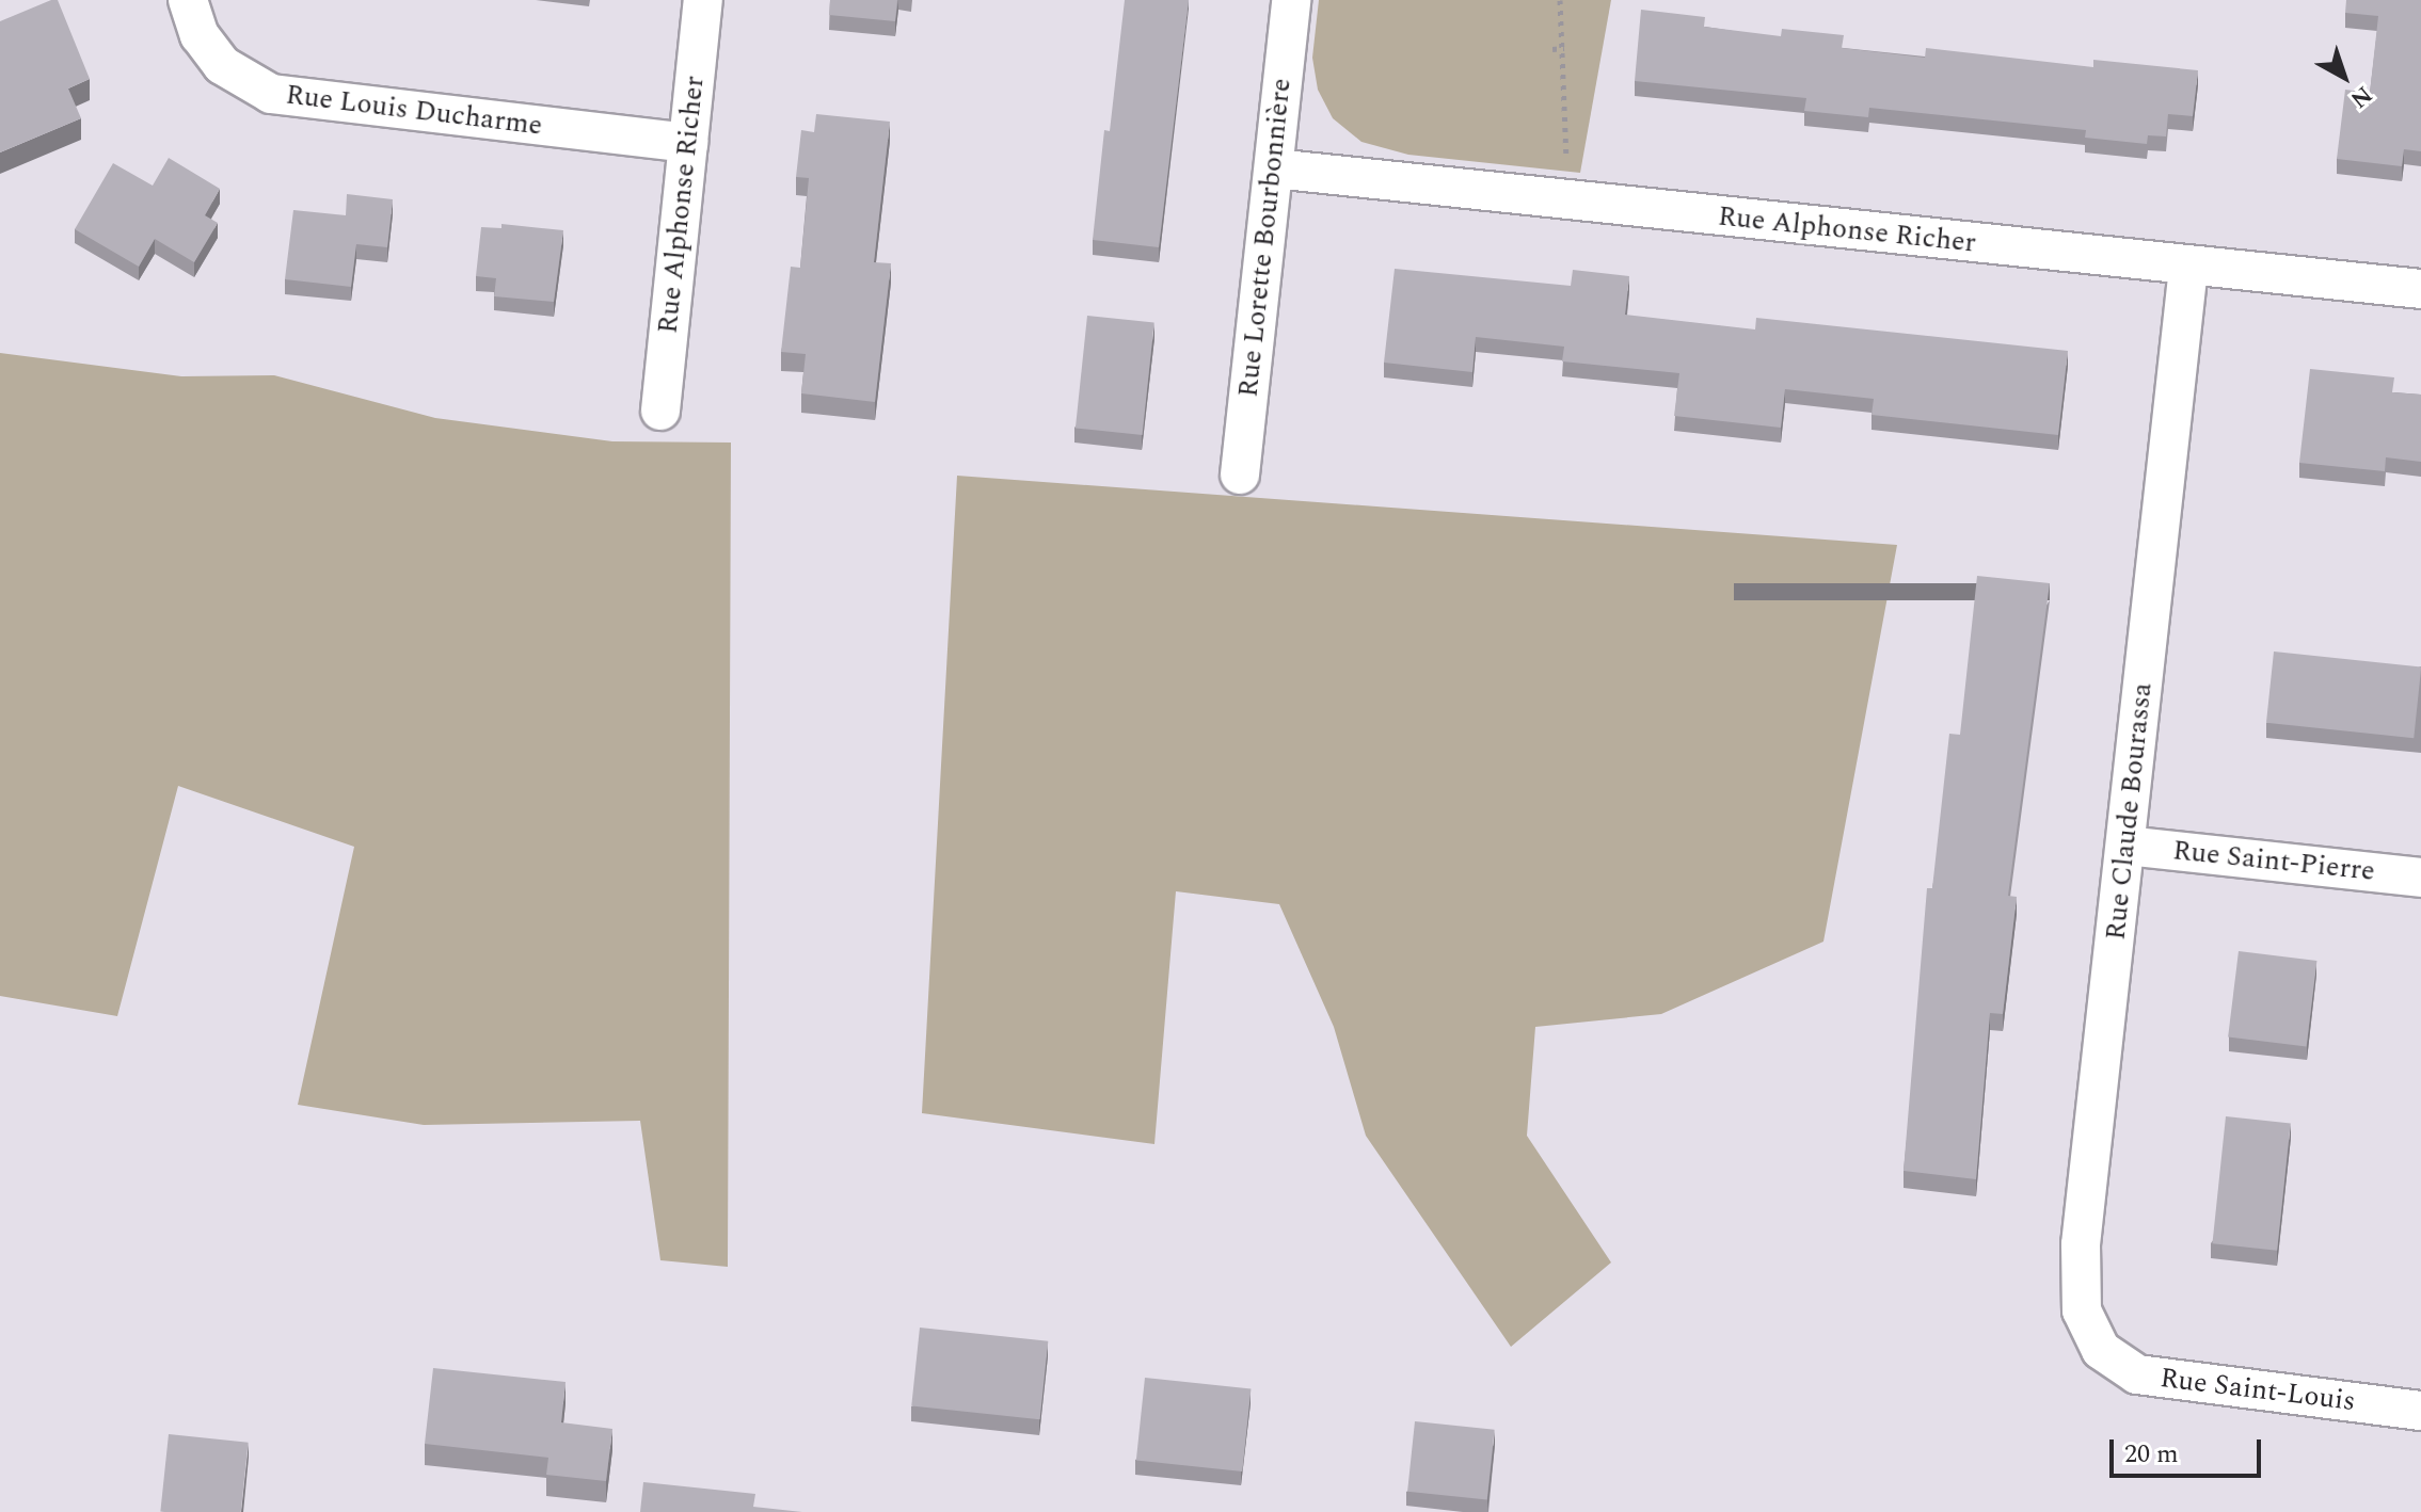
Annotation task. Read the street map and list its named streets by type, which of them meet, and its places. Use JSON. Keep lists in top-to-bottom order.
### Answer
{
  "streets": {
    "street": [
      "Rue Louis Ducharme",
      "Rue Alphonse Richer",
      "Rue Lorette Bourbonnière",
      "Rue Claude Bourassa",
      "Rue Saint-Pierre",
      "Rue Saint-Louis"
    ]
  },
  "crossings": [
    ["Rue Louis Ducharme", "Rue Alphonse Richer"],
    ["Rue Alphonse Richer", "Rue Lorette Bourbonnière"],
    ["Rue Alphonse Richer", "Rue Claude Bourassa"],
    ["Rue Claude Bourassa", "Rue Saint-Pierre"],
    ["Rue Claude Bourassa", "Rue Saint-Louis"]
  ],
  "scale_bar": "20 m",
  "north": "bottom right"
}
